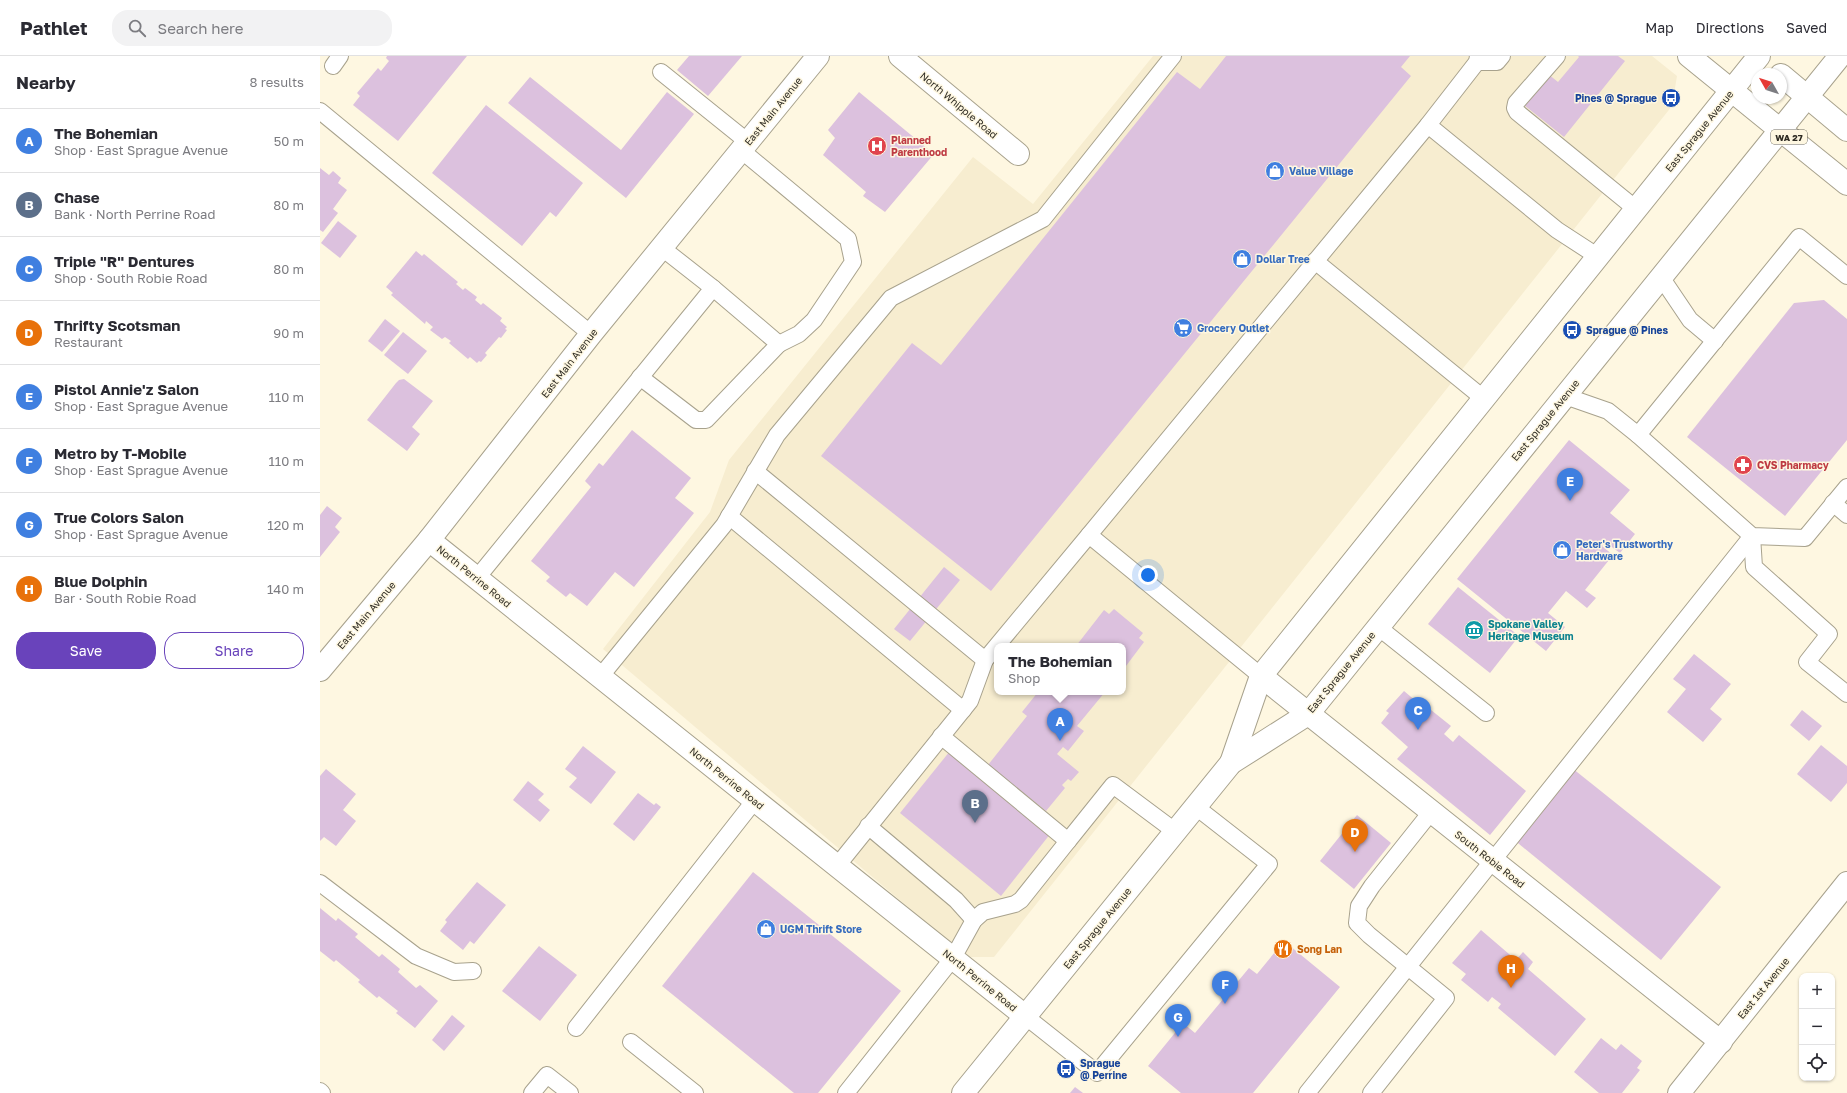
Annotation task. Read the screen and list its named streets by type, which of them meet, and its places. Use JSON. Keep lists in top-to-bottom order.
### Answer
{
  "streets": {
    "main road": [
      "North Whipple Road",
      "East Main Avenue",
      "East Sprague Avenue",
      "WA 27",
      "North Perrine Road",
      "South Robie Road",
      "East 1st Avenue"
    ]
  },
  "crossings": [
    ["East Main Avenue", "North Perrine Road"],
    ["East Sprague Avenue", "WA 27"],
    ["East Sprague Avenue", "North Perrine Road"],
    ["East Sprague Avenue", "South Robie Road"],
    ["South Robie Road", "East 1st Avenue"]
  ],
  "places": {
    "bus stop": ["Pines @ Sprague", "Sprague @ Pines", "Sprague @ Perrine"],
    "hospital": ["Planned Parenthood"],
    "shop": [
      "Value Village",
      "Dollar Tree",
      "Peter's Trustworthy Hardware",
      "UGM Thrift Store"
    ],
    "supermarket": ["Grocery Outlet"],
    "pharmacy": ["CVS Pharmacy"],
    "museum": ["Spokane Valley Heritage Museum"],
    "restaurant": ["Song Lan"]
  },
  "north": "top left",
  "page": {
    "header": "Pathlet",
    "search": "Search here",
    "nav": ["Map", "Directions", "Saved"],
    "heading": ["Nearby", "8 results"],
    "list": [
      {
        "mark": "A",
        "name": "The Bohemian",
        "note": "Shop · East Sprague Avenue",
        "value": "50 m"
      },
      {
        "mark": "B",
        "name": "Chase",
        "note": "Bank · North Perrine Road",
        "value": "80 m"
      },
      {
        "mark": "C",
        "name": "Triple \"R\" Dentures",
        "note": "Shop · South Robie Road",
        "value": "80 m"
      },
      {
        "mark": "D",
        "name": "Thrifty Scotsman",
        "note": "Restaurant",
        "value": "90 m"
      },
      {
        "mark": "E",
        "name": "Pistol Annie'z Salon",
        "note": "Shop · East Sprague Avenue",
        "value": "110 m"
      },
      {
        "mark": "F",
        "name": "Metro by T-Mobile",
        "note": "Shop · East Sprague Avenue",
        "value": "110 m"
      },
      {
        "mark": "G",
        "name": "True Colors Salon",
        "note": "Shop · East Sprague Avenue",
        "value": "120 m"
      },
      {
        "mark": "H",
        "name": "Blue Dolphin",
        "note": "Bar · South Robie Road",
        "value": "140 m"
      }
    ],
    "pins": [
      "E",
      "C",
      "A",
      "B",
      "D",
      "H",
      "F",
      "G"
    ],
    "buttons": ["Save", "Share"],
    "popup": ["The Bohemian", "Shop"],
    "map_buttons": ["+", "−"]
  }
}
